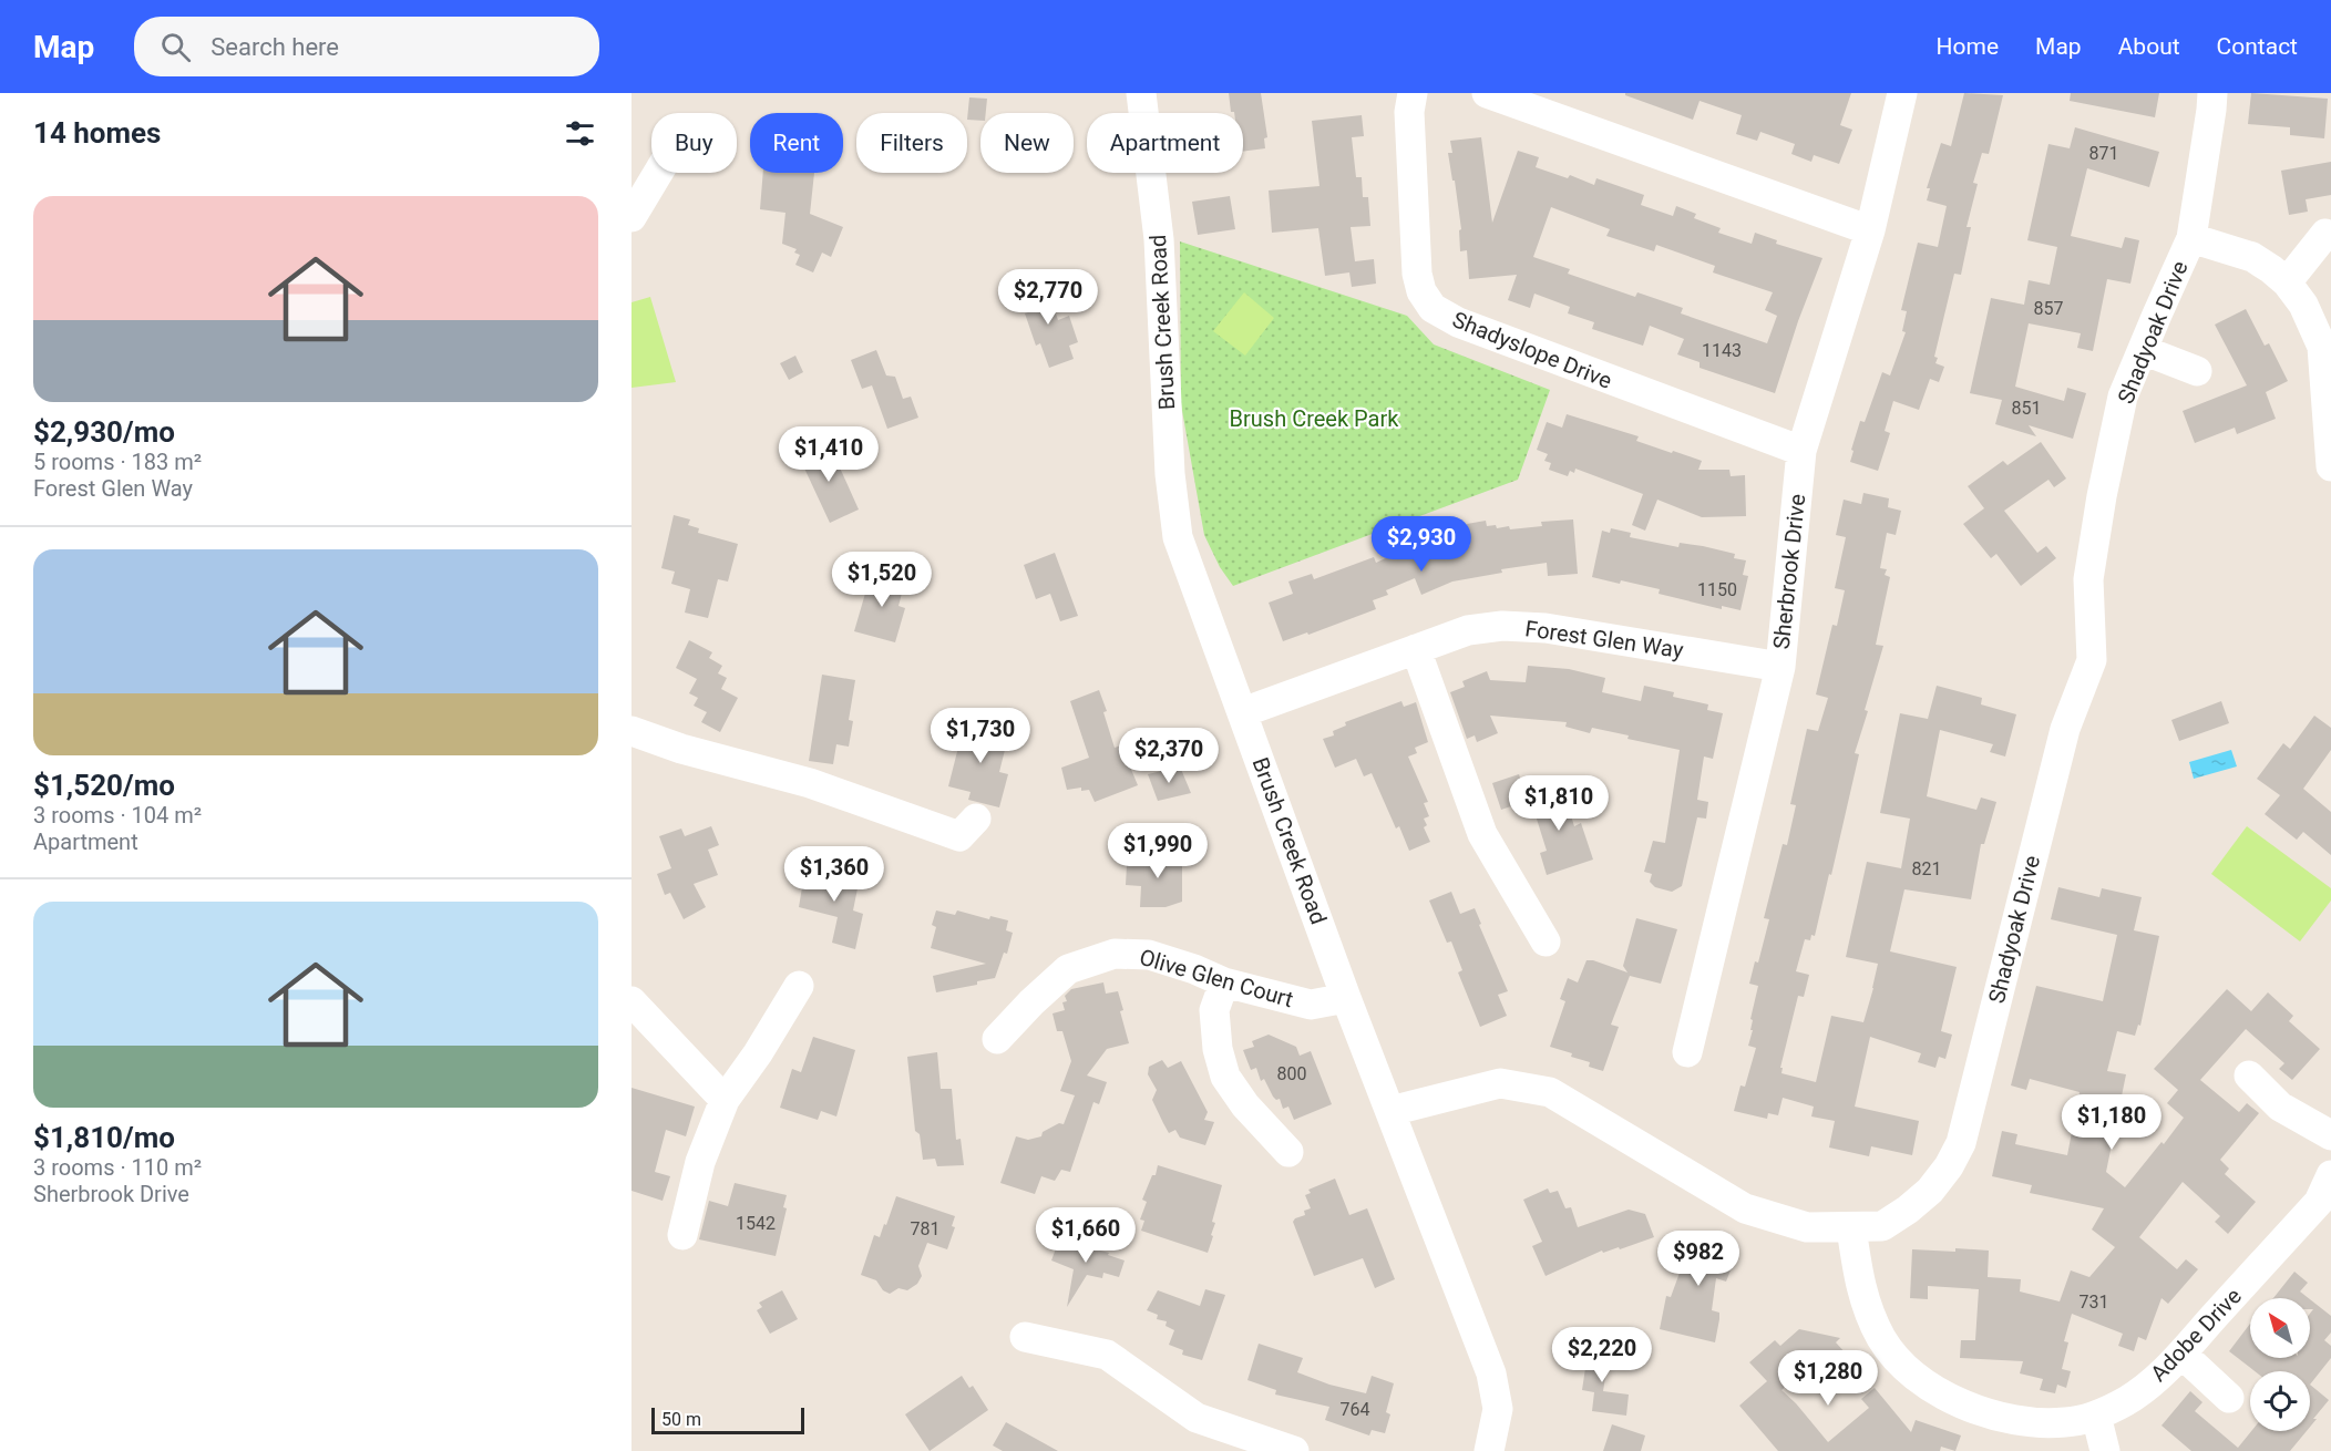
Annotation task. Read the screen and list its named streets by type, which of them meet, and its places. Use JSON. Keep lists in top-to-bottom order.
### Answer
{
  "streets": {
    "street": [
      "Brush Creek Road",
      "Shadyoak Drive",
      "Shadyslope Drive",
      "Sherbrook Drive",
      "Forest Glen Way",
      "Olive Glen Court",
      "Adobe Drive"
    ]
  },
  "crossings": [
    ["Brush Creek Road", "Shadyoak Drive"],
    ["Brush Creek Road", "Forest Glen Way"],
    ["Brush Creek Road", "Olive Glen Court"],
    ["Shadyoak Drive", "Adobe Drive"],
    ["Shadyslope Drive", "Sherbrook Drive"],
    ["Sherbrook Drive", "Forest Glen Way"]
  ],
  "parks": ["Brush Creek Park"],
  "house_numbers": [
    "871",
    "857",
    "1143",
    "851",
    "1150",
    "821",
    "800",
    "1542",
    "781",
    "731",
    "764"
  ],
  "scale_bar": "50 m",
  "north": "top left",
  "page": {
    "header": "Map",
    "search": "Search here",
    "nav": [
      "Home",
      "Map",
      "About",
      "Contact"
    ],
    "heading": "14 homes",
    "chip": [
      "Buy",
      "Rent",
      "Filters",
      "New",
      "Apartment"
    ],
    "list": [
      {
        "name": "$2,930/mo",
        "note": "5 rooms · 183 m² · Forest Glen Way"
      },
      {
        "name": "$1,520/mo",
        "note": "3 rooms · 104 m² · Apartment"
      },
      {
        "name": "$1,810/mo",
        "note": "3 rooms · 110 m² · Sherbrook Drive"
      }
    ],
    "price": [
      "$2,770",
      "$1,410",
      "$2,930",
      "$1,520",
      "$1,730",
      "$2,370",
      "$1,810",
      "$1,990",
      "$1,360",
      "$1,180",
      "$1,660",
      "$982",
      "$2,220",
      "$1,280"
    ],
    "scale": "50 m"
  }
}
